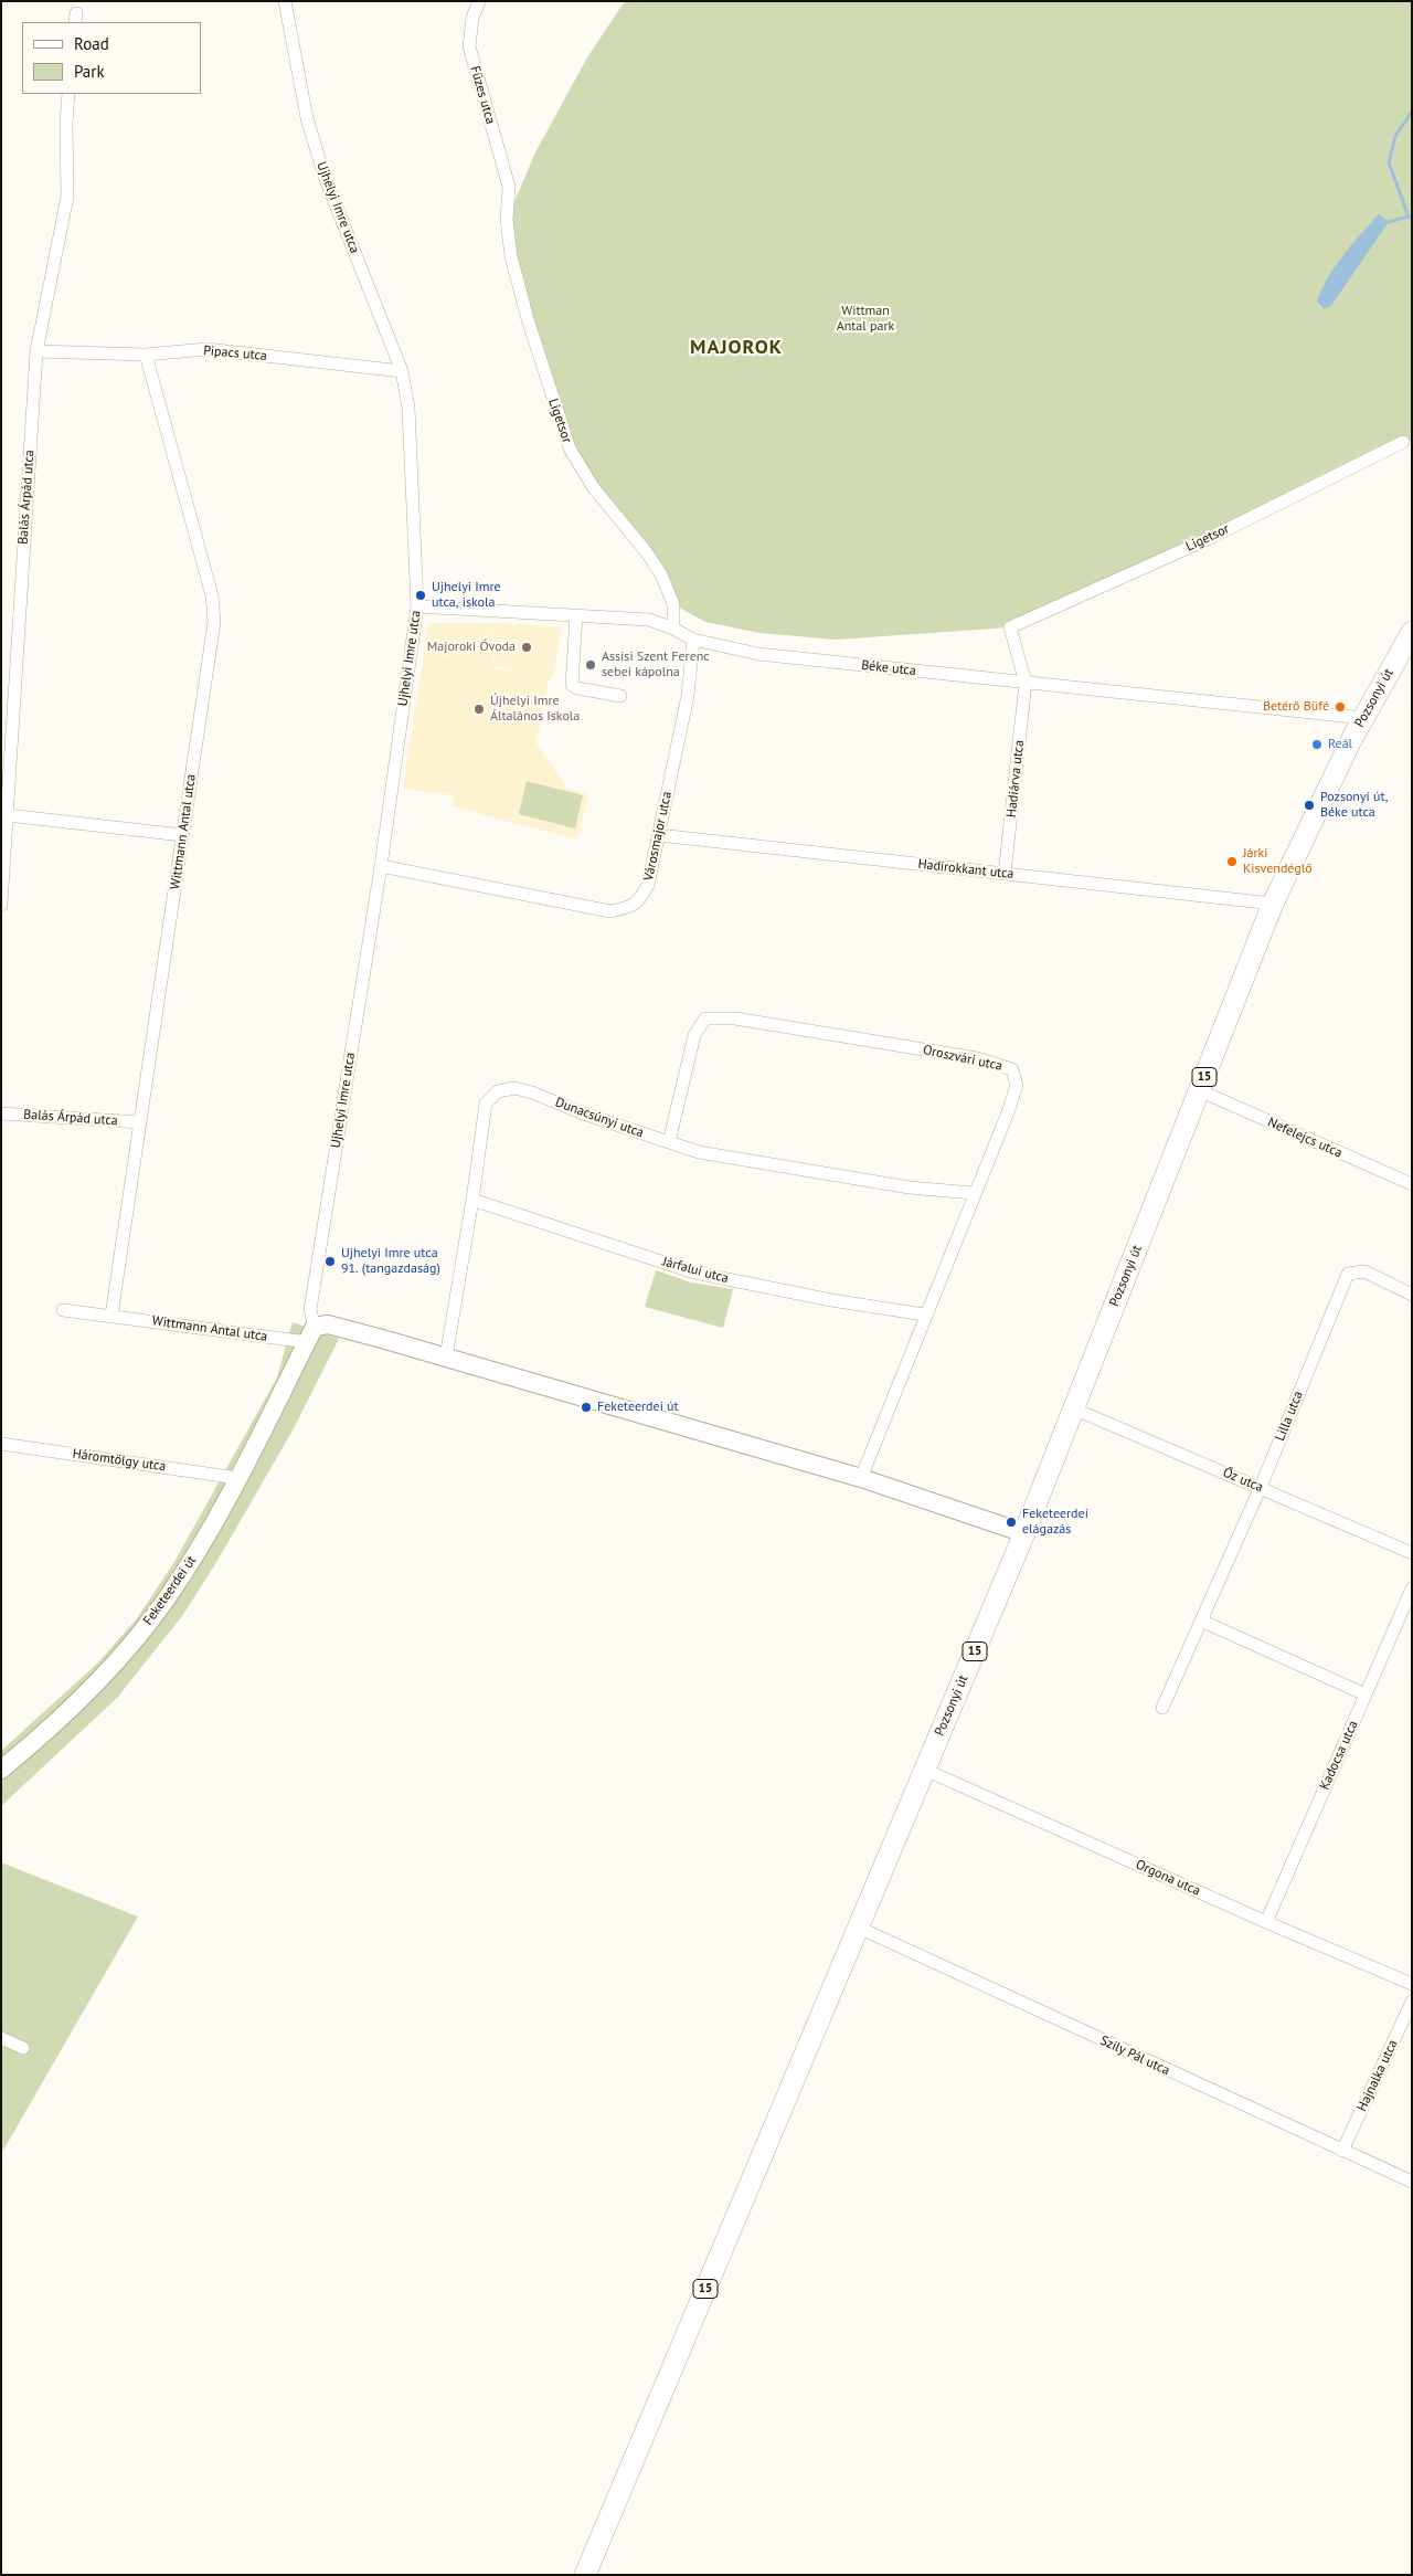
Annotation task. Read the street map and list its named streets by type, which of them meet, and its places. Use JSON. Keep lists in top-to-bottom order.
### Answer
{
  "streets": {
    "main road": ["Pozsonyi út", "15", "Feketeerdei út"],
    "street": [
      "Füzes utca",
      "Ujhelyi Imre utca",
      "Pipacs utca",
      "Ligetsor",
      "Balás Árpád utca",
      "Béke utca",
      "Hadiárva utca",
      "Wittmann Antal utca",
      "Városmajor utca",
      "Hadirokkant utca",
      "Oroszvári utca",
      "Dunacsúnyi utca",
      "Nefelejcs utca",
      "Járfalui utca",
      "Lilla utca",
      "Háromtölgy utca",
      "Őz utca",
      "Kadocsa utca",
      "Orgona utca",
      "Szily Pál utca",
      "Hajnalka utca"
    ]
  },
  "crossings": [
    ["Füzes utca", "Ligetsor"],
    ["Ujhelyi Imre utca", "Pipacs utca"],
    ["Ujhelyi Imre utca", "Béke utca"],
    ["Ujhelyi Imre utca", "Wittmann Antal utca"],
    ["Ujhelyi Imre utca", "Városmajor utca"],
    ["Ujhelyi Imre utca", "Feketeerdei út"],
    ["Pipacs utca", "Balás Árpád utca"],
    ["Pipacs utca", "Wittmann Antal utca"],
    ["Ligetsor", "Béke utca"],
    ["Ligetsor", "Hadiárva utca"],
    ["Balás Árpád utca", "Wittmann Antal utca"],
    ["Béke utca", "Pozsonyi út"],
    ["Béke utca", "Hadiárva utca"],
    ["Béke utca", "Városmajor utca"],
    ["Pozsonyi út", "Hadirokkant utca"],
    ["Pozsonyi út", "15"],
    ["Pozsonyi út", "Nefelejcs utca"],
    ["Pozsonyi út", "Őz utca"],
    ["Pozsonyi út", "Orgona utca"],
    ["Pozsonyi út", "Szily Pál utca"],
    ["Hadiárva utca", "Hadirokkant utca"],
    ["Wittmann Antal utca", "Feketeerdei út"],
    ["Városmajor utca", "Hadirokkant utca"],
    ["Oroszvári utca", "Dunacsúnyi utca"],
    ["Oroszvári utca", "Járfalui utca"],
    ["15", "Szily Pál utca"],
    ["Dunacsúnyi utca", "Járfalui utca"],
    ["Lilla utca", "Őz utca"],
    ["Háromtölgy utca", "Feketeerdei út"],
    ["Kadocsa utca", "Orgona utca"],
    ["Szily Pál utca", "Hajnalka utca"]
  ],
  "districts": ["MAJOROK"],
  "parks": ["Wittman Antal park"],
  "places": [
    "Ujhelyi Imre utca, iskola",
    "Majoroki Óvoda",
    "Assisi Szent Ferenc sebei kápolna",
    "Betérő Büfé",
    "Újhelyi Imre Általános Iskola",
    "Reál",
    "Pozsonyi út, Béke utca",
    "Járki Kisvendéglő",
    "Ujhelyi Imre utca 91. (tangazdaság)",
    "Feketeerdei út",
    "Feketeerdei elágazás"
  ],
  "legend": ["Road", "Park"]
}
